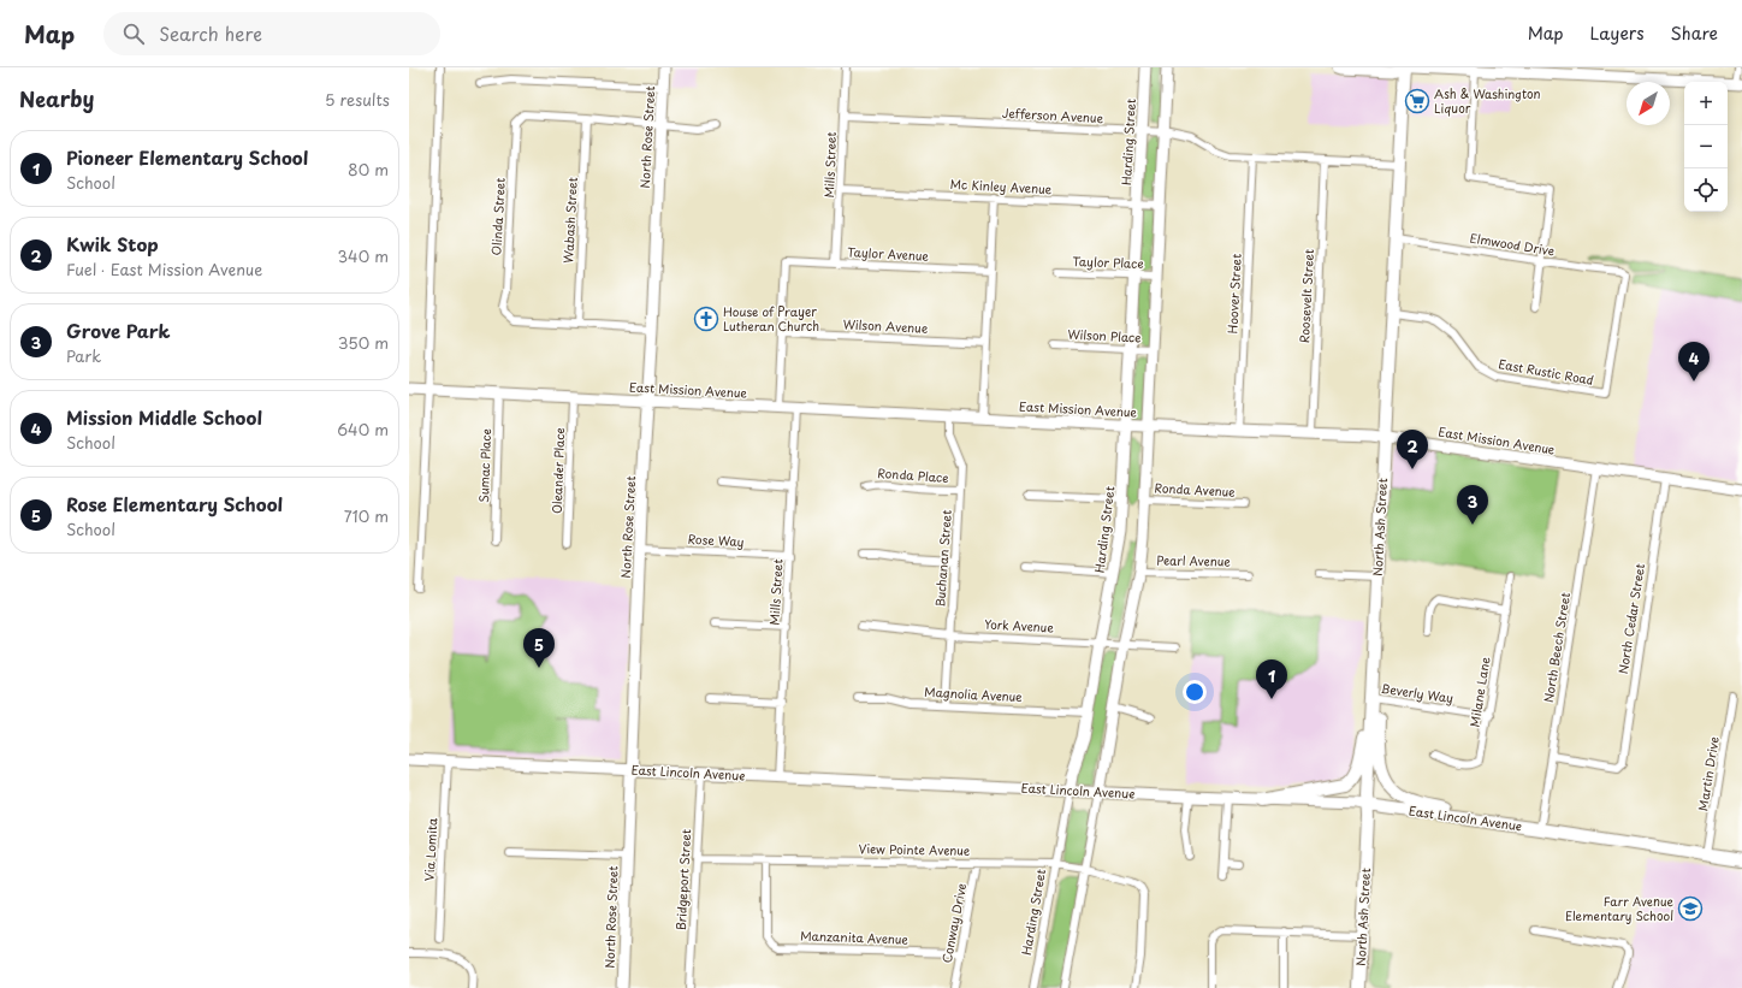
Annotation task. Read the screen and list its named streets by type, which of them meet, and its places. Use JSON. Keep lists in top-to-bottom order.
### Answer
{
  "streets": {
    "main road": [
      "North Rose Street",
      "Harding Street",
      "East Mission Avenue",
      "North Ash Street",
      "East Lincoln Avenue"
    ],
    "street": [
      "Jefferson Avenue",
      "Mills Street",
      "Mc Kinley Avenue",
      "Olinda Street",
      "Wabash Street",
      "Elmwood Drive",
      "Taylor Avenue",
      "Taylor Place",
      "Hoover Street",
      "Roosevelt Street",
      "Wilson Avenue",
      "Wilson Place",
      "East Rustic Road",
      "Sumac Place",
      "Oleander Place",
      "Ronda Place",
      "Ronda Avenue",
      "Rose Way",
      "Buchanan Street",
      "Pearl Avenue",
      "North Cedar Street",
      "York Avenue",
      "North Beech Street",
      "Milane Lane",
      "Beverly Way",
      "Magnolia Avenue",
      "Martin Drive",
      "Via Lomita",
      "View Pointe Avenue",
      "Bridgeport Street",
      "Conway Drive",
      "Manzanita Avenue"
    ]
  },
  "crossings": [
    ["Jefferson Avenue", "Harding Street"],
    ["Jefferson Avenue", "Mills Street"],
    ["Jefferson Avenue", "Hoover Street"],
    ["Jefferson Avenue", "Roosevelt Street"],
    ["Jefferson Avenue", "North Ash Street"],
    ["North Rose Street", "East Mission Avenue"],
    ["North Rose Street", "Rose Way"],
    ["North Rose Street", "East Lincoln Avenue"],
    ["Harding Street", "Mc Kinley Avenue"],
    ["Harding Street", "Taylor Place"],
    ["Harding Street", "Wilson Place"],
    ["Harding Street", "East Mission Avenue"],
    ["Harding Street", "York Avenue"],
    ["Harding Street", "Magnolia Avenue"],
    ["Harding Street", "East Lincoln Avenue"],
    ["Harding Street", "View Pointe Avenue"],
    ["Mills Street", "Mc Kinley Avenue"],
    ["Mills Street", "Taylor Avenue"],
    ["Mills Street", "East Mission Avenue"],
    ["Mills Street", "Rose Way"],
    ["Mills Street", "East Lincoln Avenue"],
    ["Olinda Street", "Wabash Street"],
    ["Elmwood Drive", "East Rustic Road"],
    ["Elmwood Drive", "North Ash Street"],
    ["Taylor Avenue", "Wilson Avenue"],
    ["Hoover Street", "East Mission Avenue"],
    ["Roosevelt Street", "East Mission Avenue"],
    ["East Rustic Road", "North Ash Street"],
    ["East Mission Avenue", "Sumac Place"],
    ["East Mission Avenue", "Oleander Place"],
    ["East Mission Avenue", "North Ash Street"],
    ["East Mission Avenue", "Buchanan Street"],
    ["East Mission Avenue", "North Cedar Street"],
    ["East Mission Avenue", "North Beech Street"],
    ["Ronda Place", "Buchanan Street"],
    ["North Ash Street", "Beverly Way"],
    ["North Ash Street", "East Lincoln Avenue"],
    ["Buchanan Street", "York Avenue"],
    ["Buchanan Street", "Magnolia Avenue"],
    ["North Cedar Street", "North Beech Street"],
    ["North Beech Street", "East Lincoln Avenue"],
    ["Milane Lane", "Beverly Way"],
    ["East Lincoln Avenue", "Martin Drive"],
    ["East Lincoln Avenue", "Via Lomita"],
    ["East Lincoln Avenue", "Bridgeport Street"],
    ["View Pointe Avenue", "Bridgeport Street"],
    ["View Pointe Avenue", "Conway Drive"],
    ["View Pointe Avenue", "Manzanita Avenue"],
    ["Conway Drive", "Manzanita Avenue"]
  ],
  "places": {
    "supermarket": ["Ash & Washington Liquor"],
    "church": ["House of Prayer Lutheran Church"],
    "school or university": ["Farr Avenue Elementary School"]
  },
  "north": "bottom left",
  "page": {
    "header": "Map",
    "search": "Search here",
    "nav": ["Map", "Layers", "Share"],
    "heading": ["Nearby", "5 results"],
    "map_buttons": ["+", "−"],
    "list": [
      {
        "mark": "1",
        "name": "Pioneer Elementary School",
        "note": "School",
        "value": "80 m"
      },
      {
        "mark": "2",
        "name": "Kwik Stop",
        "note": "Fuel · East Mission Avenue",
        "value": "340 m"
      },
      {
        "mark": "3",
        "name": "Grove Park",
        "note": "Park",
        "value": "350 m"
      },
      {
        "mark": "4",
        "name": "Mission Middle School",
        "note": "School",
        "value": "640 m"
      },
      {
        "mark": "5",
        "name": "Rose Elementary School",
        "note": "School",
        "value": "710 m"
      }
    ],
    "pins": [
      "4",
      "2",
      "3",
      "5",
      "1"
    ]
  }
}
